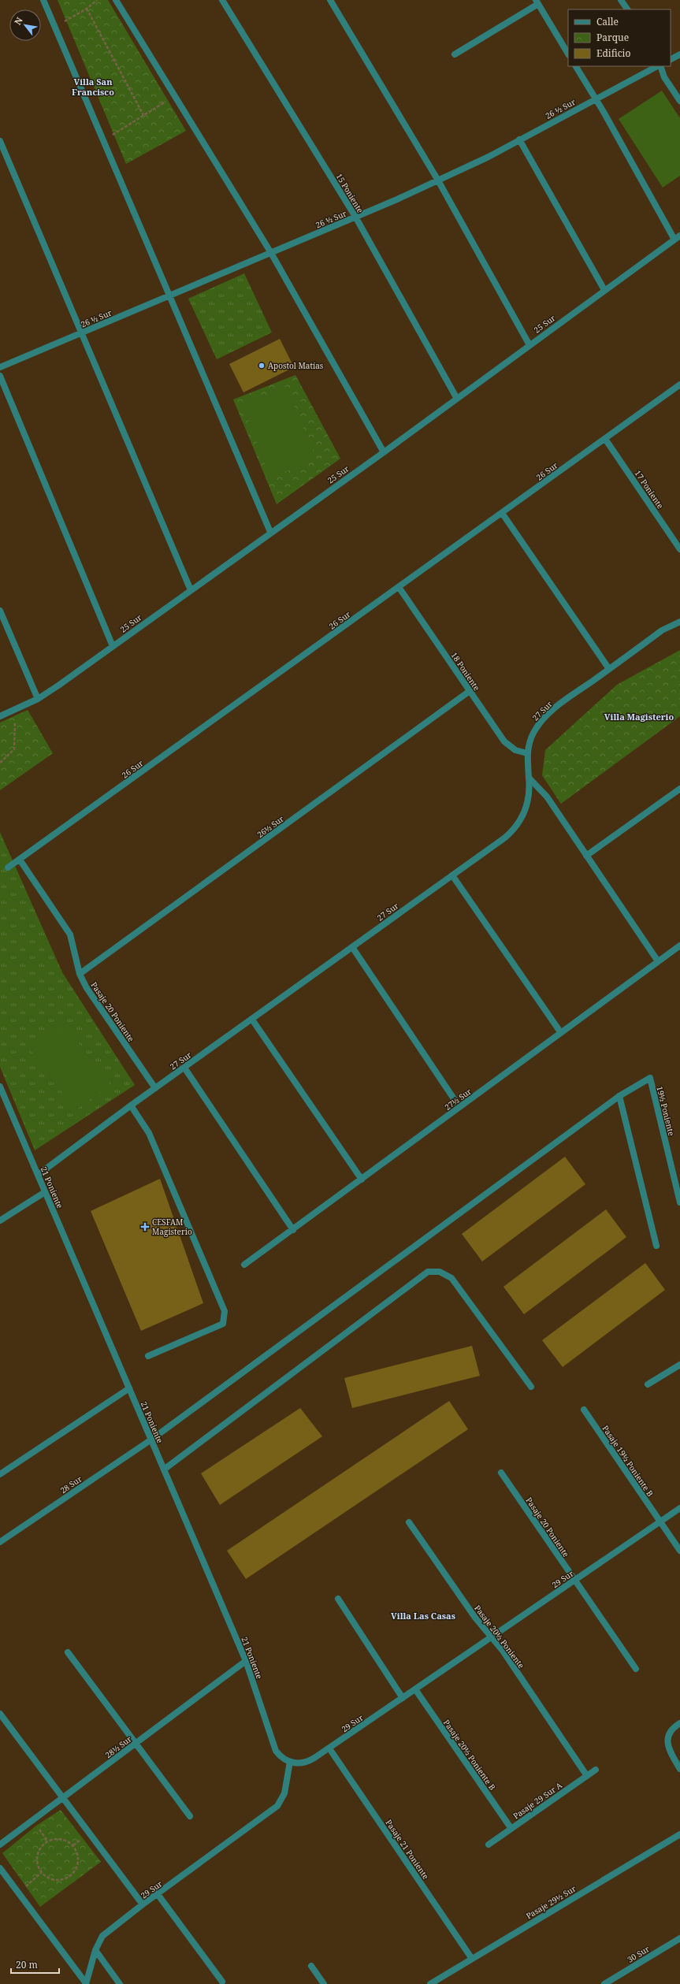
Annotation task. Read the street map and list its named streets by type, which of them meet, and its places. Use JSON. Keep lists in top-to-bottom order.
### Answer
{
  "streets": {
    "street": [
      "26 ½ Sur",
      "15 Poniente",
      "25 Sur",
      "26 Sur",
      "17 Poniente",
      "18 Poniente",
      "27 Sur",
      "26½ Sur",
      "Pasaje 20 Poniente",
      "27½ Sur",
      "19½ Poniente",
      "21 Poniente",
      "Pasaje 19½ Poniente B",
      "28 Sur",
      "29 Sur",
      "Pasaje 20½ Poniente",
      "28½ Sur",
      "Pasaje 20½ Poniente B",
      "Pasaje 29 Sur A",
      "Pasaje 21 Poniente",
      "Pasaje 29½ Sur",
      "30 Sur"
    ]
  },
  "crossings": [
    ["26 ½ Sur", "15 Poniente"],
    ["15 Poniente", "25 Sur"],
    ["26 Sur", "17 Poniente"],
    ["26 Sur", "18 Poniente"],
    ["26 Sur", "Pasaje 20 Poniente"],
    ["18 Poniente", "27 Sur"],
    ["18 Poniente", "26½ Sur"],
    ["27 Sur", "Pasaje 20 Poniente"],
    ["27 Sur", "21 Poniente"],
    ["26½ Sur", "Pasaje 20 Poniente"],
    ["Pasaje 20 Poniente", "29 Sur"],
    ["19½ Poniente", "28 Sur"],
    ["21 Poniente", "28 Sur"],
    ["21 Poniente", "29 Sur"],
    ["21 Poniente", "28½ Sur"],
    ["Pasaje 19½ Poniente B", "29 Sur"],
    ["29 Sur", "Pasaje 20½ Poniente"],
    ["29 Sur", "Pasaje 20½ Poniente B"],
    ["29 Sur", "Pasaje 21 Poniente"],
    ["Pasaje 20½ Poniente", "Pasaje 29 Sur A"],
    ["Pasaje 20½ Poniente B", "Pasaje 29 Sur A"],
    ["Pasaje 21 Poniente", "Pasaje 29½ Sur"]
  ],
  "districts": ["Villa San Francisco", "Villa Magisterio", "Villa Las Casas"],
  "places": {
    "other": ["Apostol Matías"],
    "health": ["CESFAM Magisterio"]
  },
  "legend": ["Calle", "Parque", "Edificio"],
  "scale_bar": "20 m",
  "north": "top left"
}
